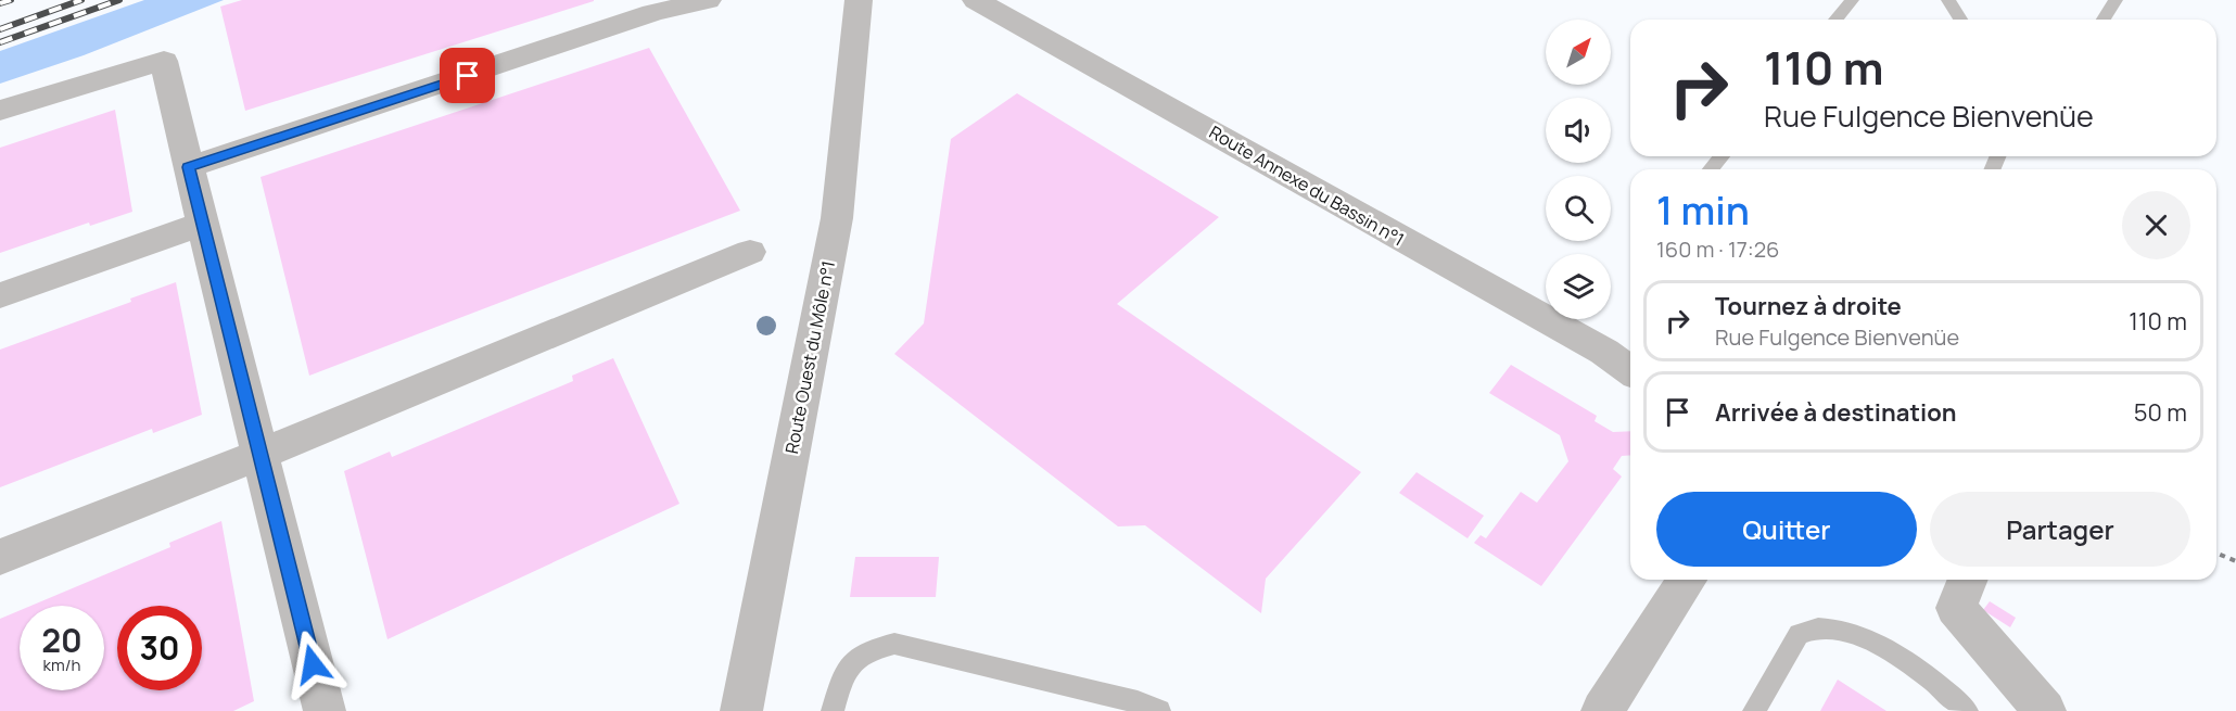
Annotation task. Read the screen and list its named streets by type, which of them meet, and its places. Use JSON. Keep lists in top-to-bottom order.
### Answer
{
  "streets": {
    "street": ["Route Annexe du Bassin n°1", "Route Ouest du Môle n°1"]
  },
  "north": "top right",
  "page": {
    "turn": ["110 m", "Rue Fulgence Bienvenüe"],
    "heading": ["1 min", "160 m · 17:26"],
    "list": [
      {
        "name": "Tournez à droite",
        "note": "Rue Fulgence Bienvenüe",
        "value": "110 m"
      },
      {
        "name": "Arrivée à destination",
        "value": "50 m"
      }
    ],
    "buttons": ["Quitter", "Partager"],
    "speed": "20 km/h",
    "limit": "30"
  }
}
